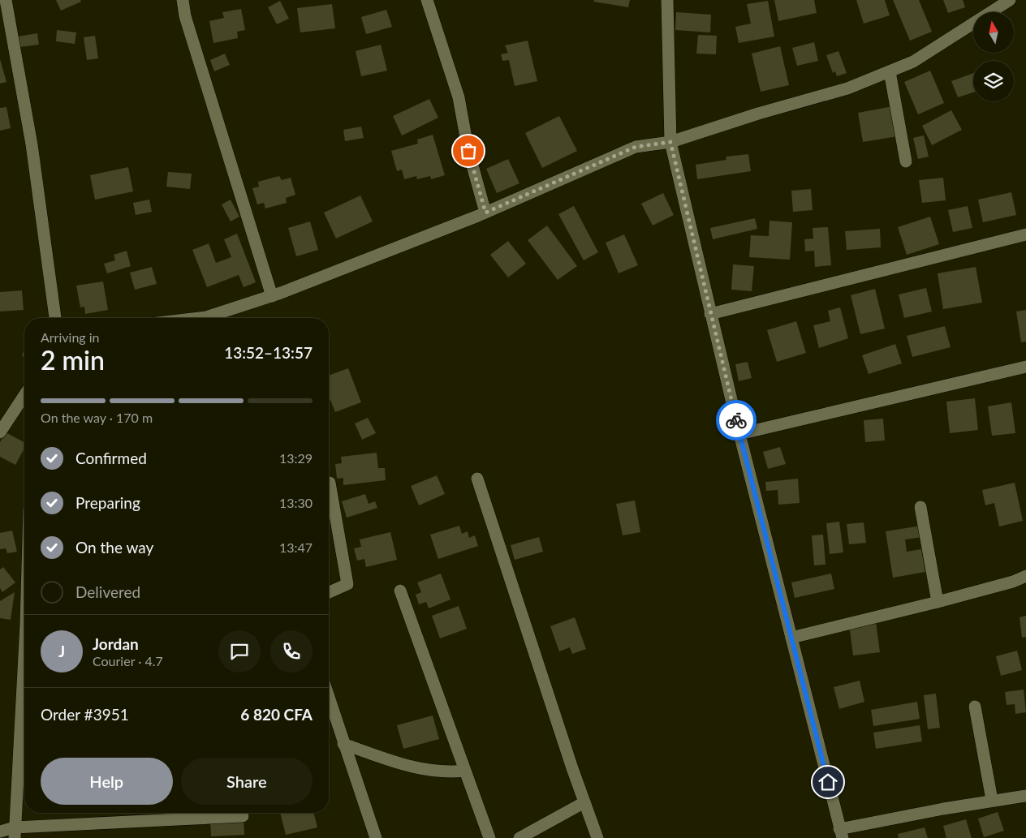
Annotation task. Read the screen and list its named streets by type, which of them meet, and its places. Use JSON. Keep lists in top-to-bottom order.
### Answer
{
  "north": "top",
  "page": {
    "heading": ["2 min", "Arriving in", "13:52–13:57"],
    "panel": [
      "Jordan",
      "Courier · 4.7",
      "Order #3951",
      "6 820 CFA"
    ],
    "bar": "On the way · 170 m",
    "list": [
      ["Confirmed", "13:29"],
      ["Preparing", "13:30"],
      ["On the way", "13:47"],
      "Delivered"
    ],
    "round": "J",
    "buttons": ["Help", "Share"]
  }
}
